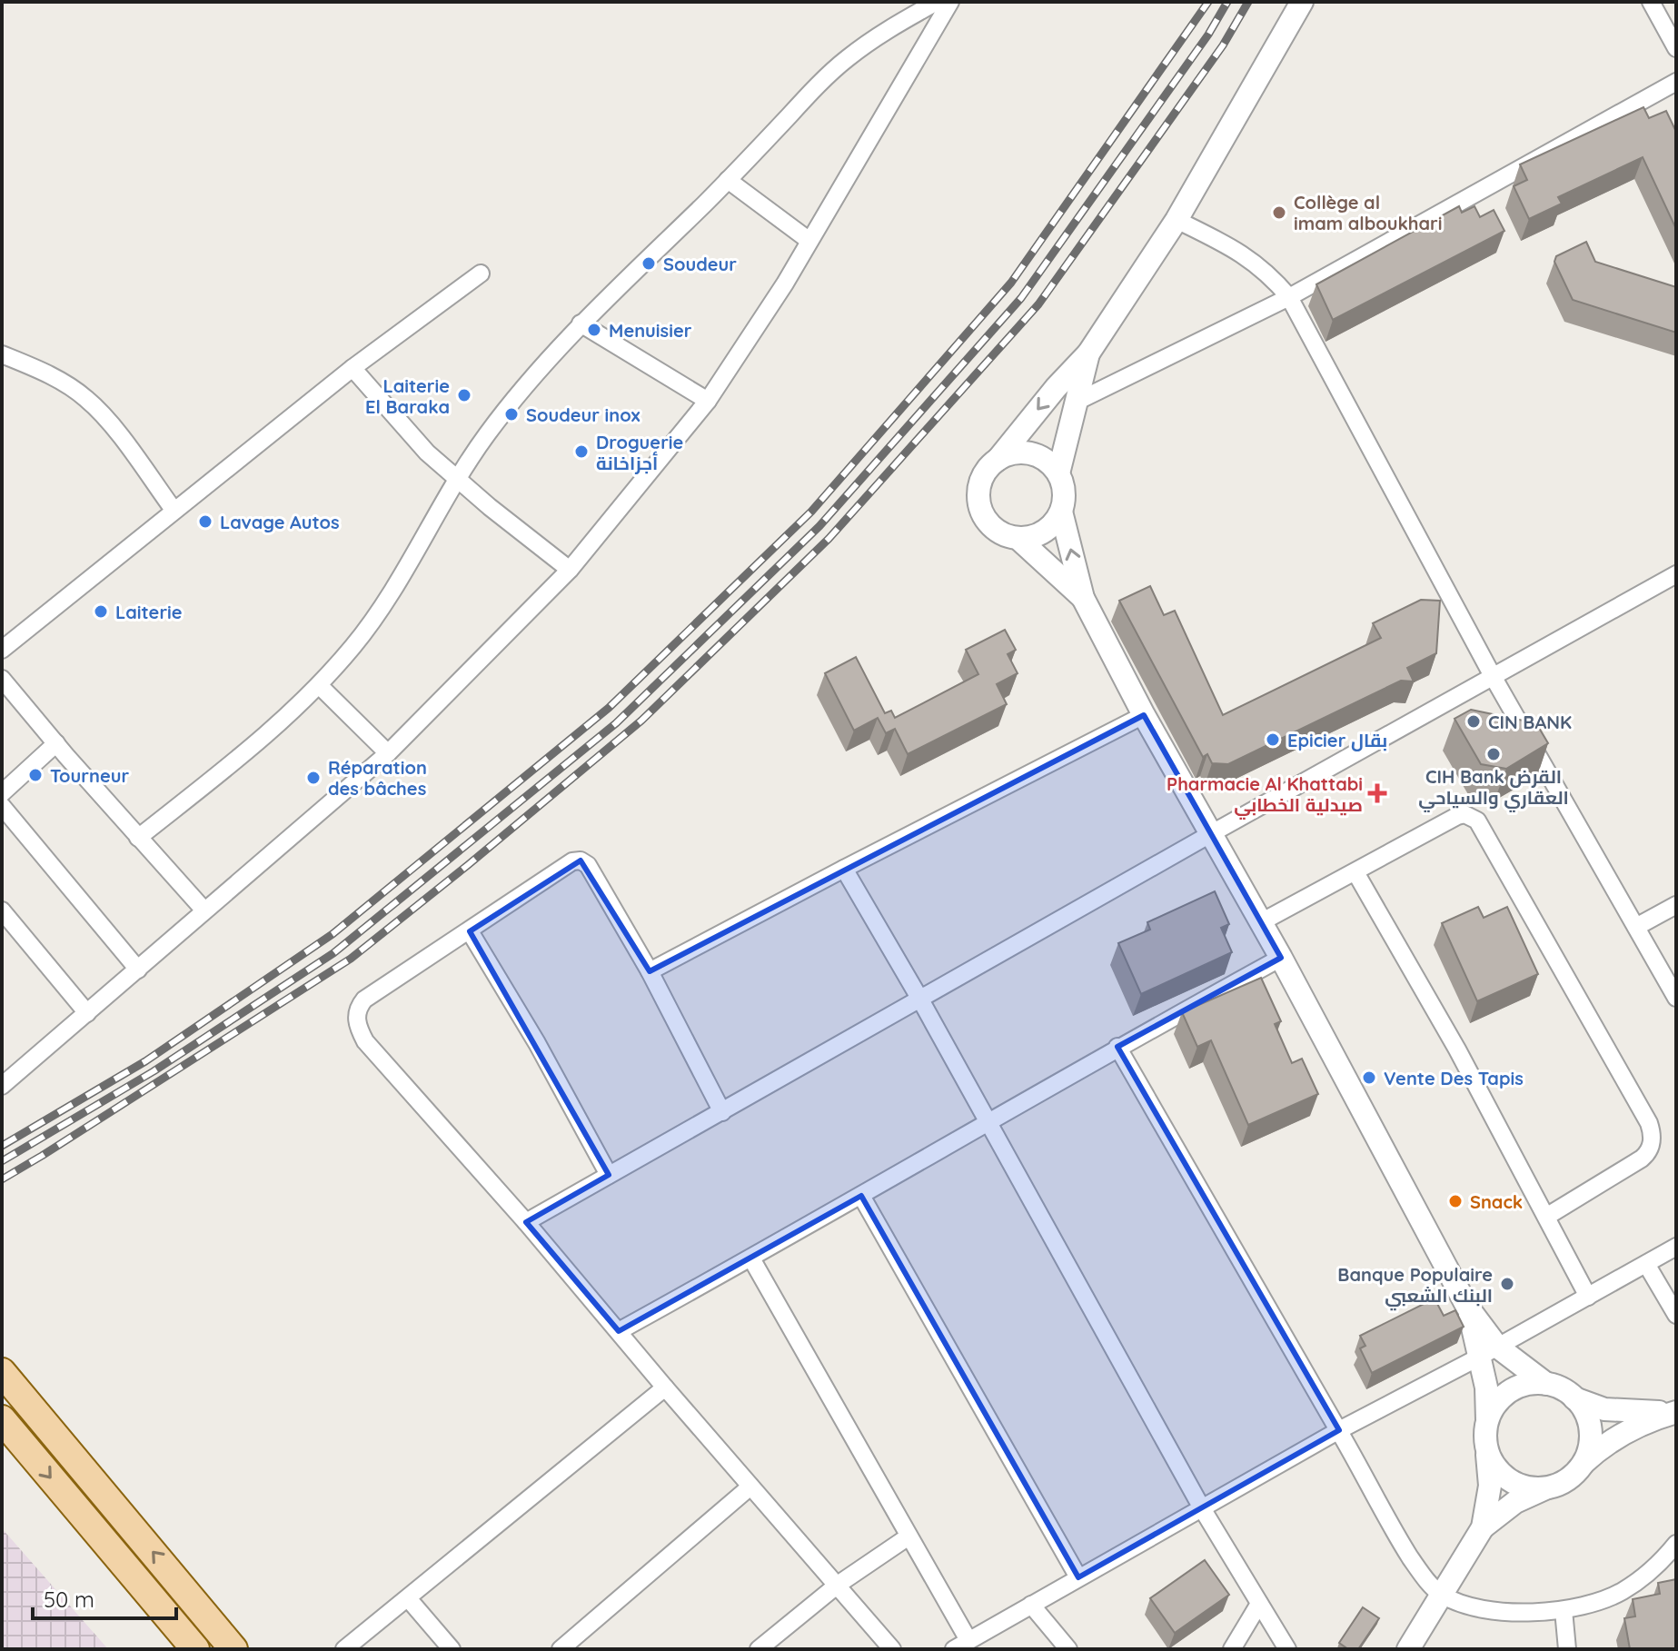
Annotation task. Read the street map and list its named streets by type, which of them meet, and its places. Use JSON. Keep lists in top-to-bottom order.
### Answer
{
  "places": {
    "other": [
      "Collège al imam alboukhari",
      "Soudeur",
      "Menuisier",
      "Laiterie El Baraka",
      "Soudeur inox",
      "Droguerie أجزاخانة",
      "Lavage Autos",
      "Laiterie",
      "CIN BANK",
      "Epicier بقال",
      "CIH Bank القرض العقاري والسياحي",
      "Tourneur",
      "Réparation des bâches",
      "Vente Des Tapis",
      "Snack",
      "Banque Populaire البنك الشعبي"
    ],
    "health": ["Pharmacie Al Khattabi صيدلية الخطابي"]
  },
  "scale_bar": "50 m"
}
